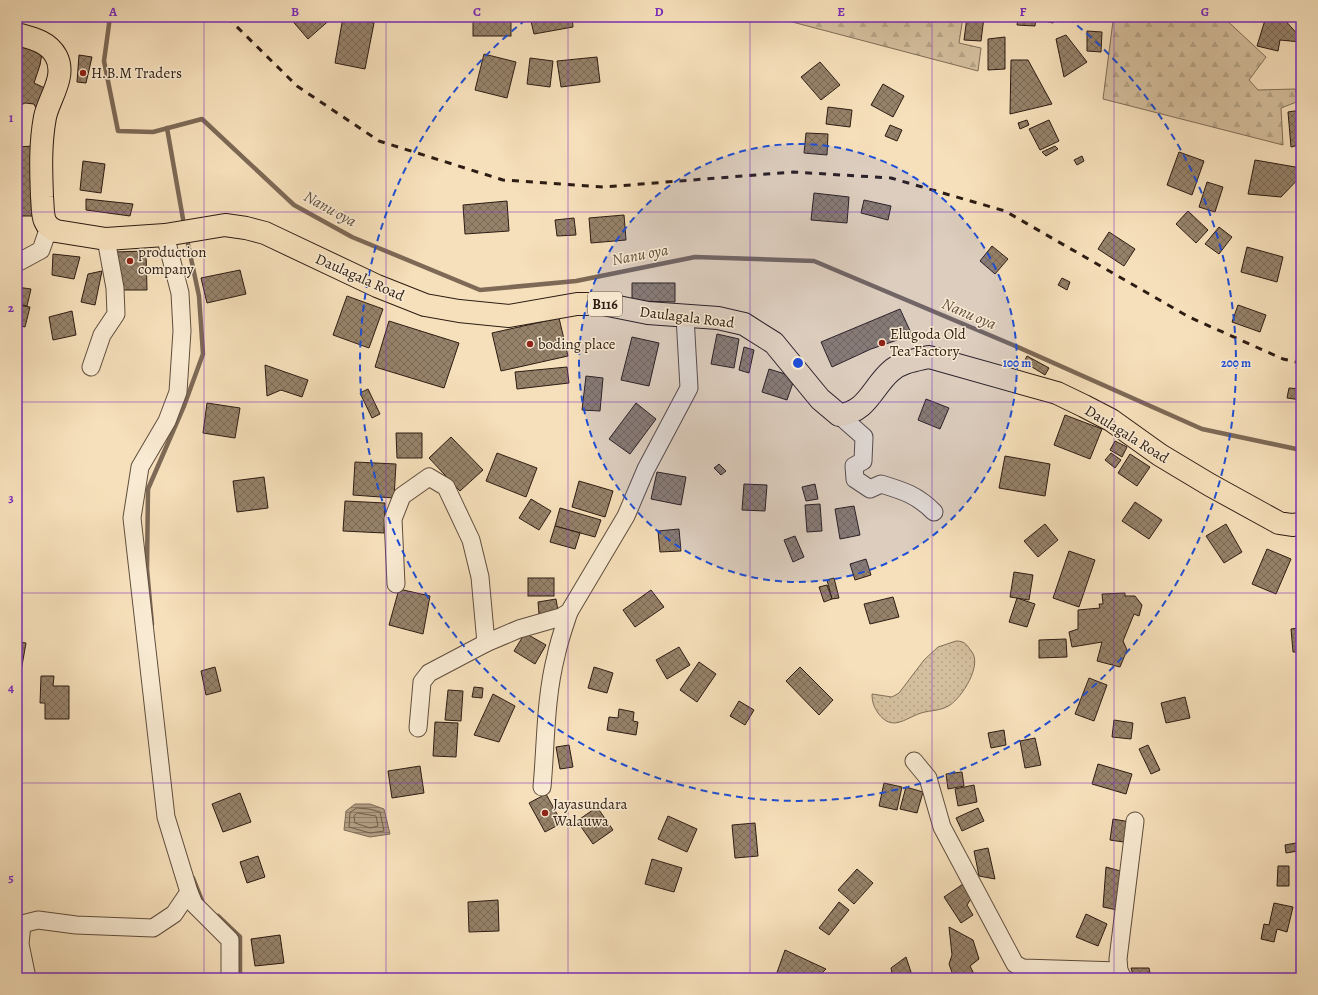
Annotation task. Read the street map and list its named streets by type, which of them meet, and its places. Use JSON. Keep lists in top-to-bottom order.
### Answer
{
  "streets": {
    "main road": ["Daulagala Road", "B116"]
  },
  "water": ["Nanu oya"],
  "places": [
    "H.B.M Traders",
    "production company",
    "Elugoda Old Tea Factory",
    "boding place",
    "Jayasundara Walauwa"
  ],
  "grid": {
    "columns": [
      "A",
      "B",
      "C",
      "D",
      "E",
      "F",
      "G"
    ],
    "rows": [
      "1",
      "2",
      "3",
      "4",
      "5"
    ]
  },
  "rings": ["100 m", "200 m"]
}
